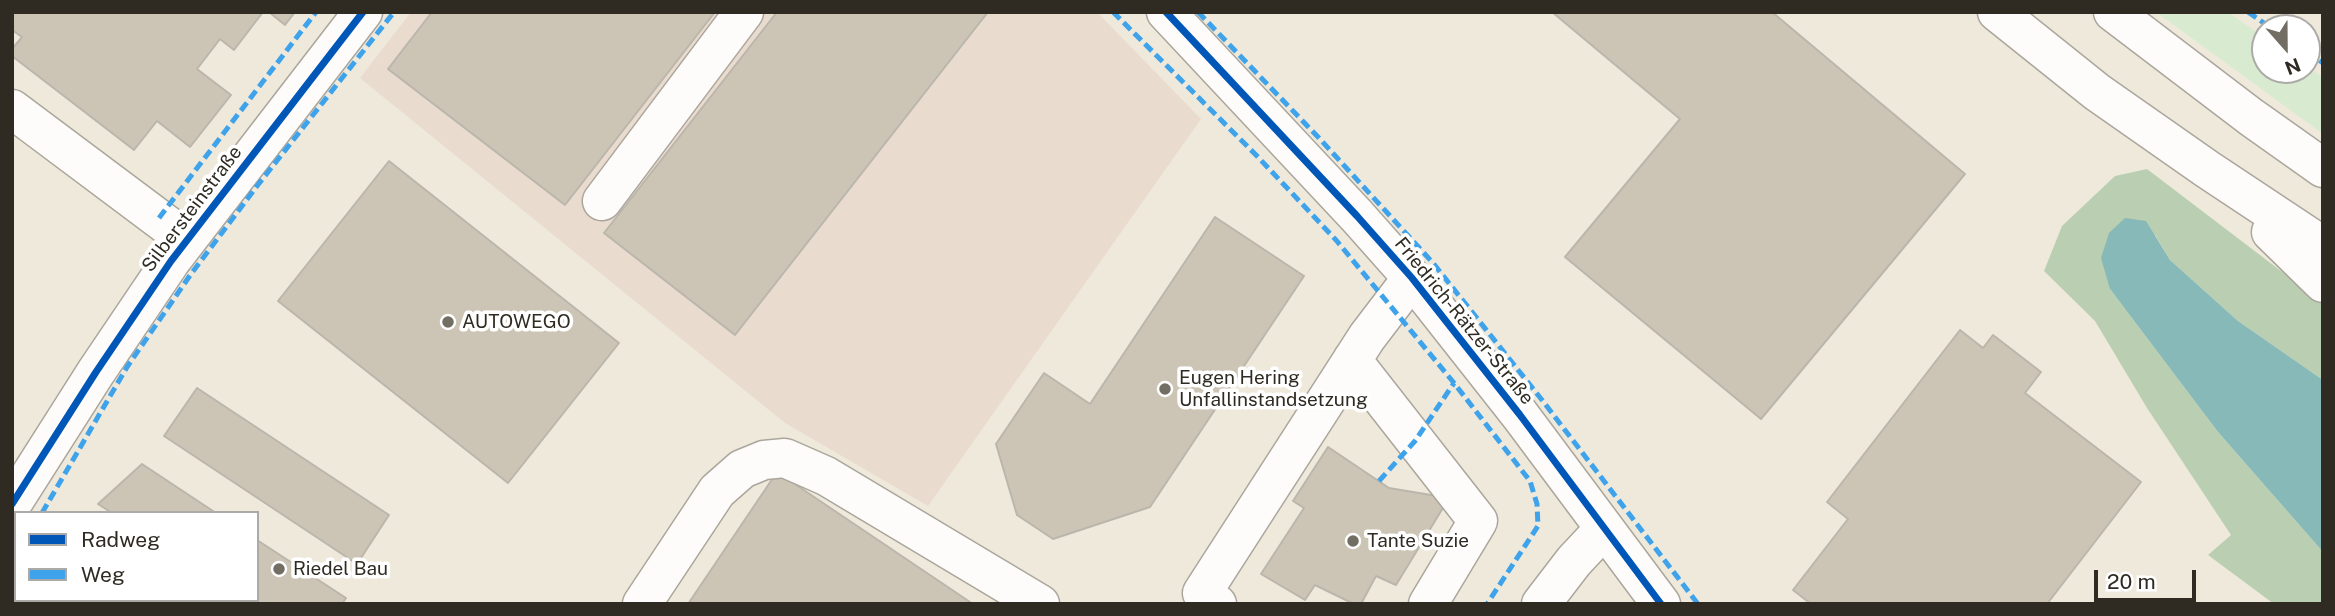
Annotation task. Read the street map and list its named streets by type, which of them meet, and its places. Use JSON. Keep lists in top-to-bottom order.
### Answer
{
  "streets": {
    "main road": ["Silbersteinstraße", "Friedrich-Rätzer-Straße"]
  },
  "places": [
    "AUTOWEGO",
    "Eugen Hering Unfallinstandsetzung",
    "Tante Suzie",
    "Riedel Bau"
  ],
  "legend": ["Radweg", "Weg"],
  "scale_bar": "20 m",
  "north": "bottom"
}
